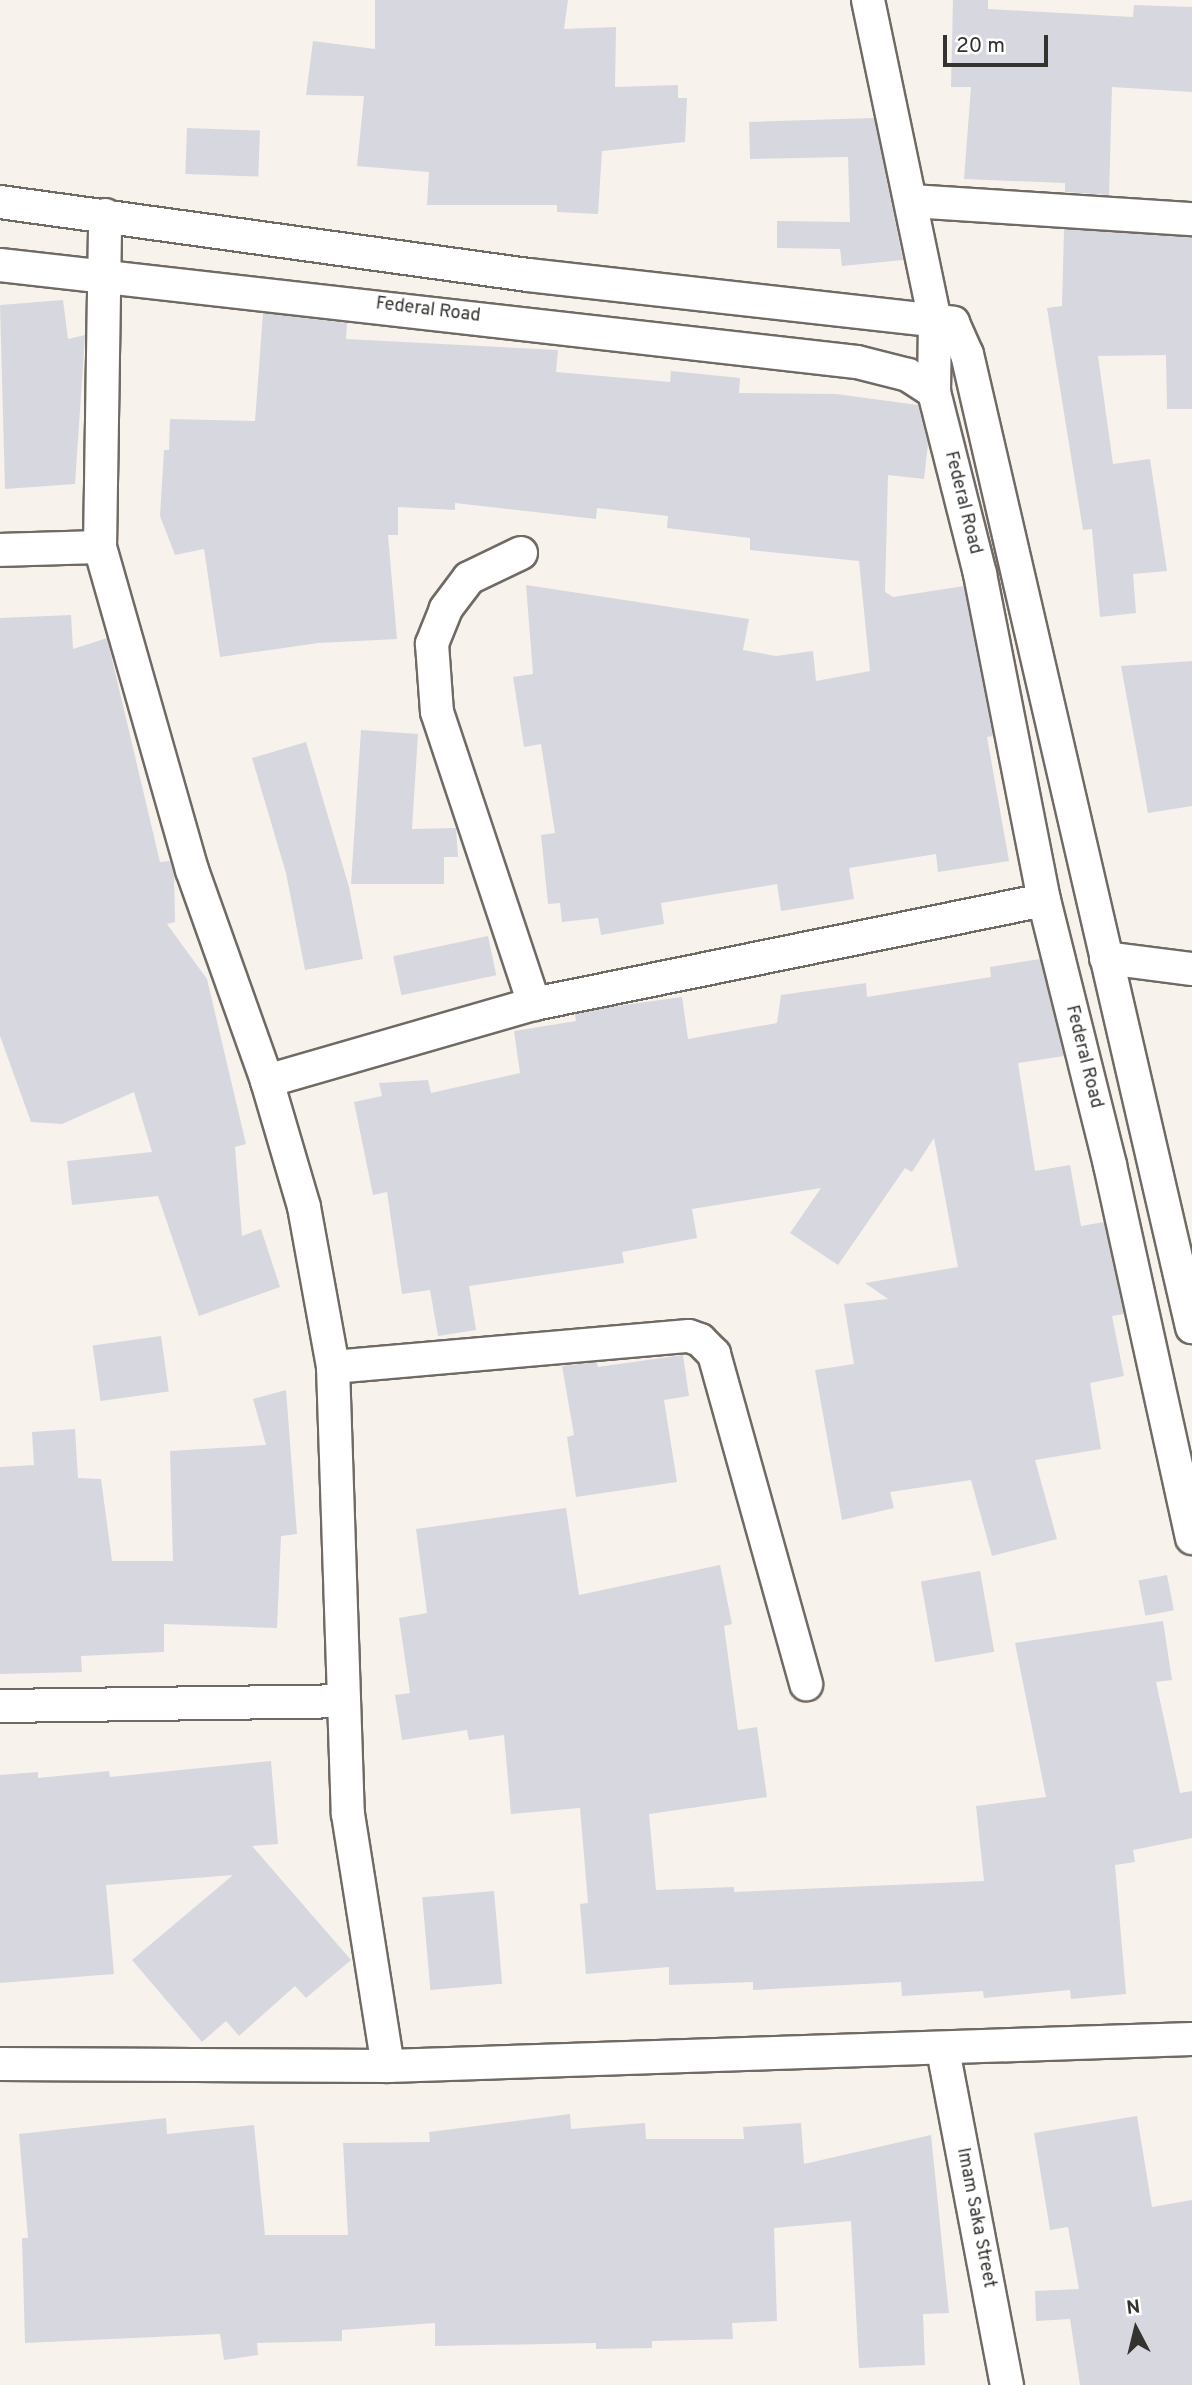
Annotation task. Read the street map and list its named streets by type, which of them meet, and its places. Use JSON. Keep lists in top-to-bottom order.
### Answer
{
  "streets": {
    "street": ["Federal Road", "Imam Saka Street"]
  },
  "scale_bar": "20 m",
  "north": "top"
}
